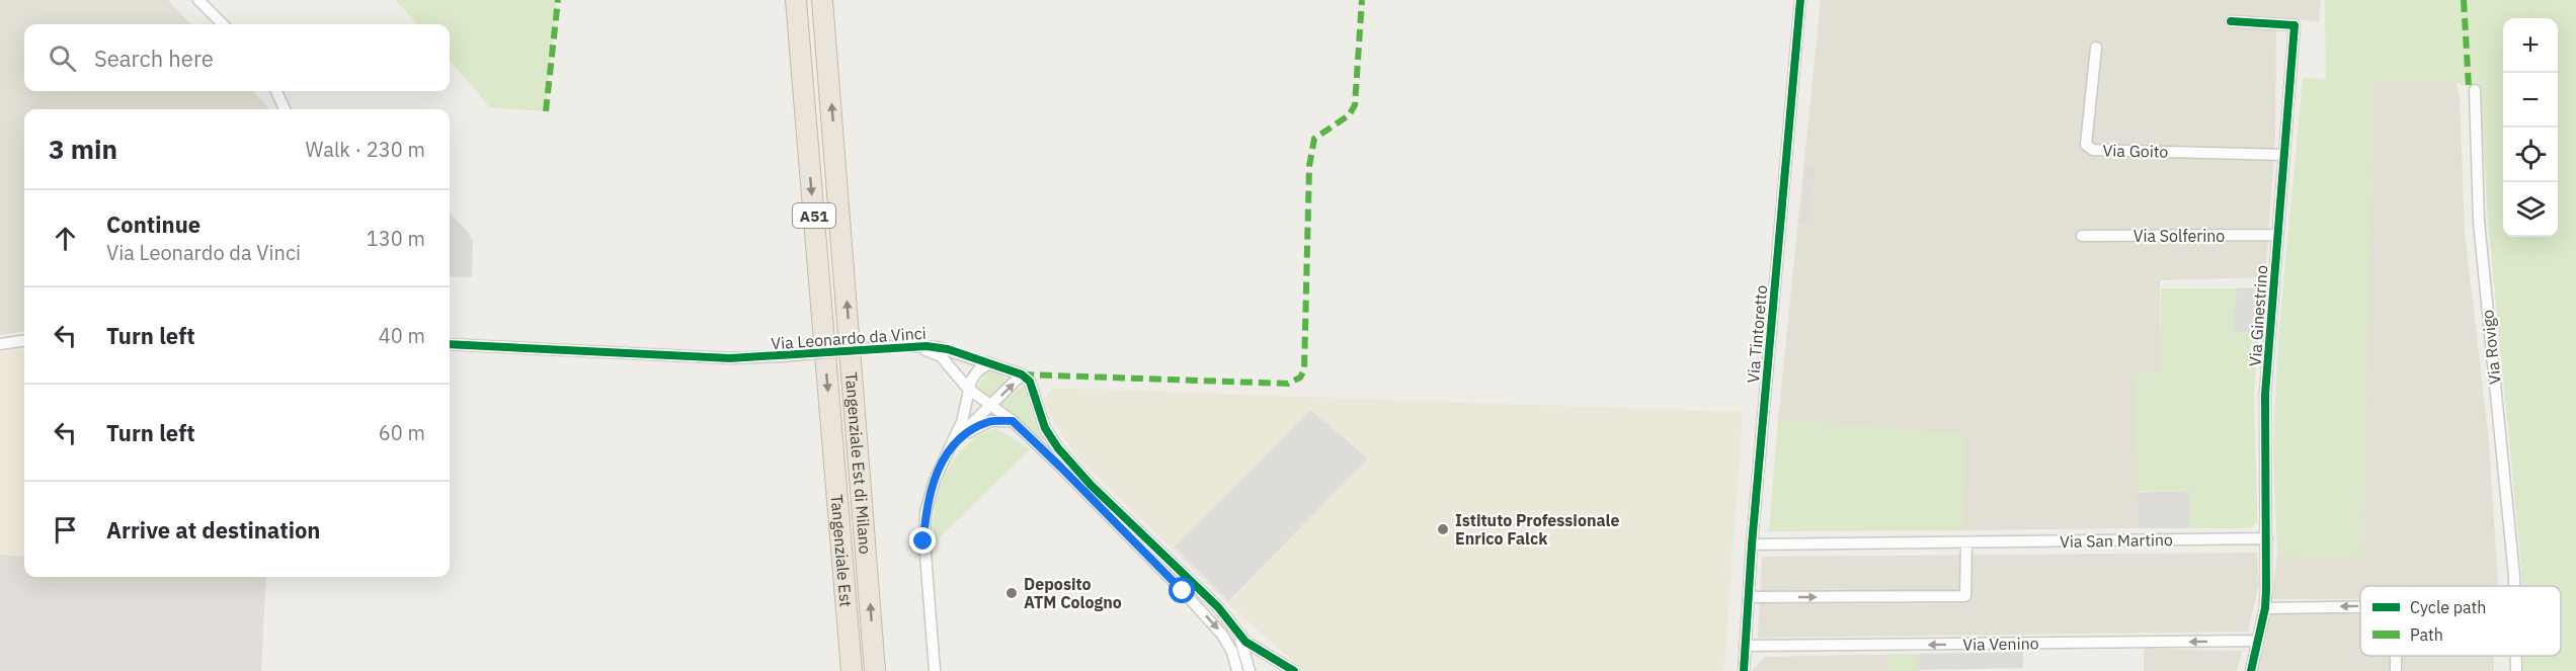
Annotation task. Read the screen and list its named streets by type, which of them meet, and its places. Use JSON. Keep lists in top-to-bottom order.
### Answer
{
  "streets": {
    "highway": ["A51", "Tangenziale Est di Milano", "Tangenziale Est"],
    "street": [
      "Via Goito",
      "Via Solferino",
      "Via Ginestrino",
      "Via Tintoretto",
      "Via Leonardo da Vinci",
      "Via Rovigo",
      "Via San Martino",
      "Via Venino"
    ]
  },
  "crossings": [
    ["Via Goito", "Via Ginestrino"],
    ["Via Solferino", "Via Ginestrino"],
    ["Via Ginestrino", "Via San Martino"],
    ["Via Ginestrino", "Via Venino"],
    ["Via Tintoretto", "Via San Martino"],
    ["Via Tintoretto", "Via Venino"],
    ["Tangenziale Est di Milano", "Tangenziale Est"]
  ],
  "one_way": ["Via Venino"],
  "places": ["Istituto Professionale Enrico Falck", "Deposito ATM Cologno"],
  "legend": ["Cycle path", "Path"],
  "page": {
    "map_buttons": ["+", "−"],
    "search": "Search here",
    "heading": ["3 min", "Walk · 230 m"],
    "list": [
      ["Continue", "Via Leonardo da Vinci", "130 m"],
      ["Turn left", "40 m"],
      ["Turn left", "60 m"],
      "Arrive at destination"
    ]
  }
}
